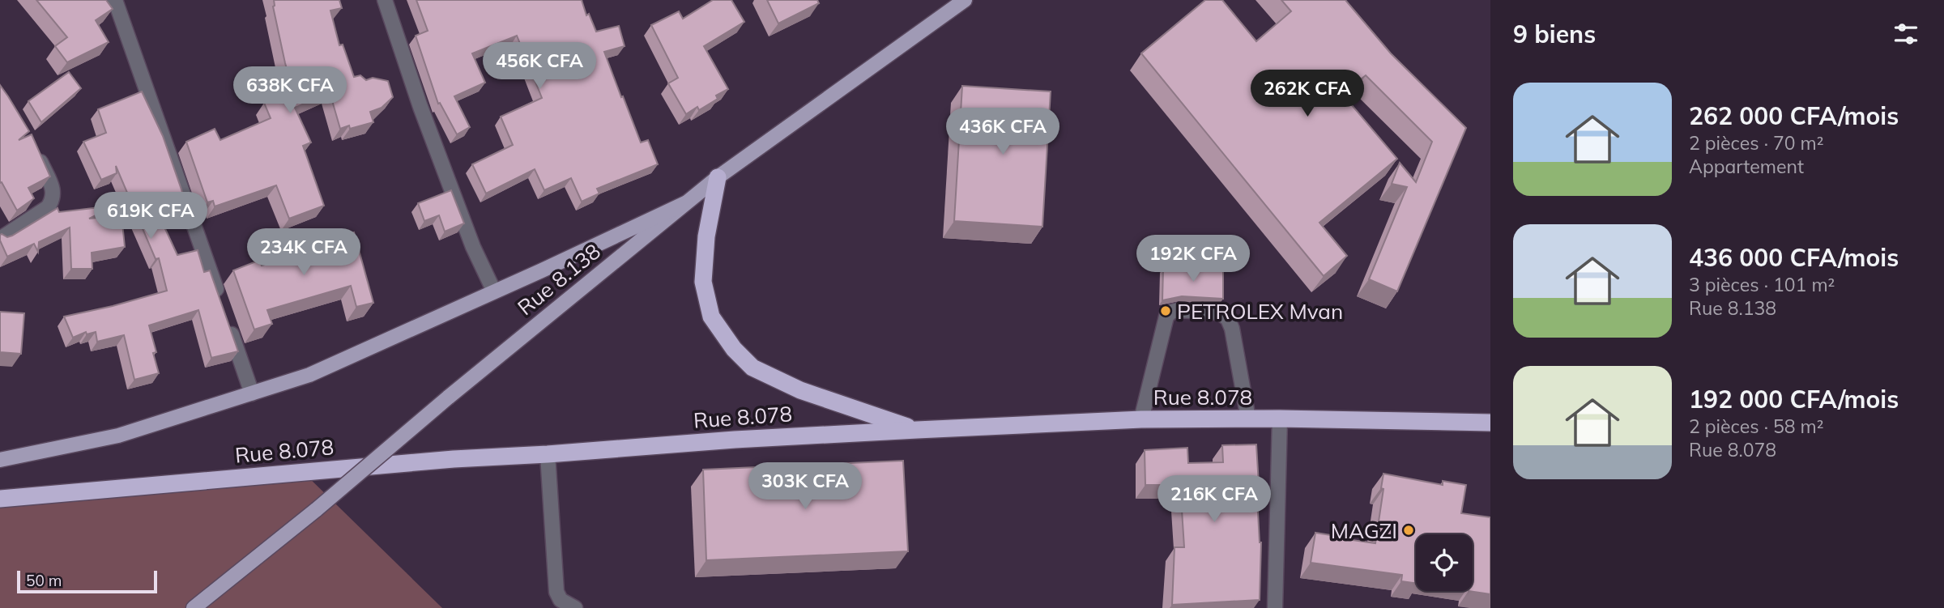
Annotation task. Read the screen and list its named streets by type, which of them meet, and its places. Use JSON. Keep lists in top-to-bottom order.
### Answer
{
  "streets": {
    "highway": ["Rue 8.078"],
    "main road": ["Rue 8.138"]
  },
  "places": ["PETROLEX Mvan", "MAGZI"],
  "scale_bar": "50 m",
  "page": {
    "heading": "9 biens",
    "price": [
      "456K CFA",
      "638K CFA",
      "262K CFA",
      "436K CFA",
      "619K CFA",
      "234K CFA",
      "192K CFA",
      "303K CFA",
      "216K CFA"
    ],
    "list": [
      {
        "name": "262 000 CFA/mois",
        "note": "2 pièces · 70 m² · Appartement"
      },
      {
        "name": "436 000 CFA/mois",
        "note": "3 pièces · 101 m² · Rue 8.138"
      },
      {
        "name": "192 000 CFA/mois",
        "note": "2 pièces · 58 m² · Rue 8.078"
      }
    ],
    "scale": "50 m"
  }
}
